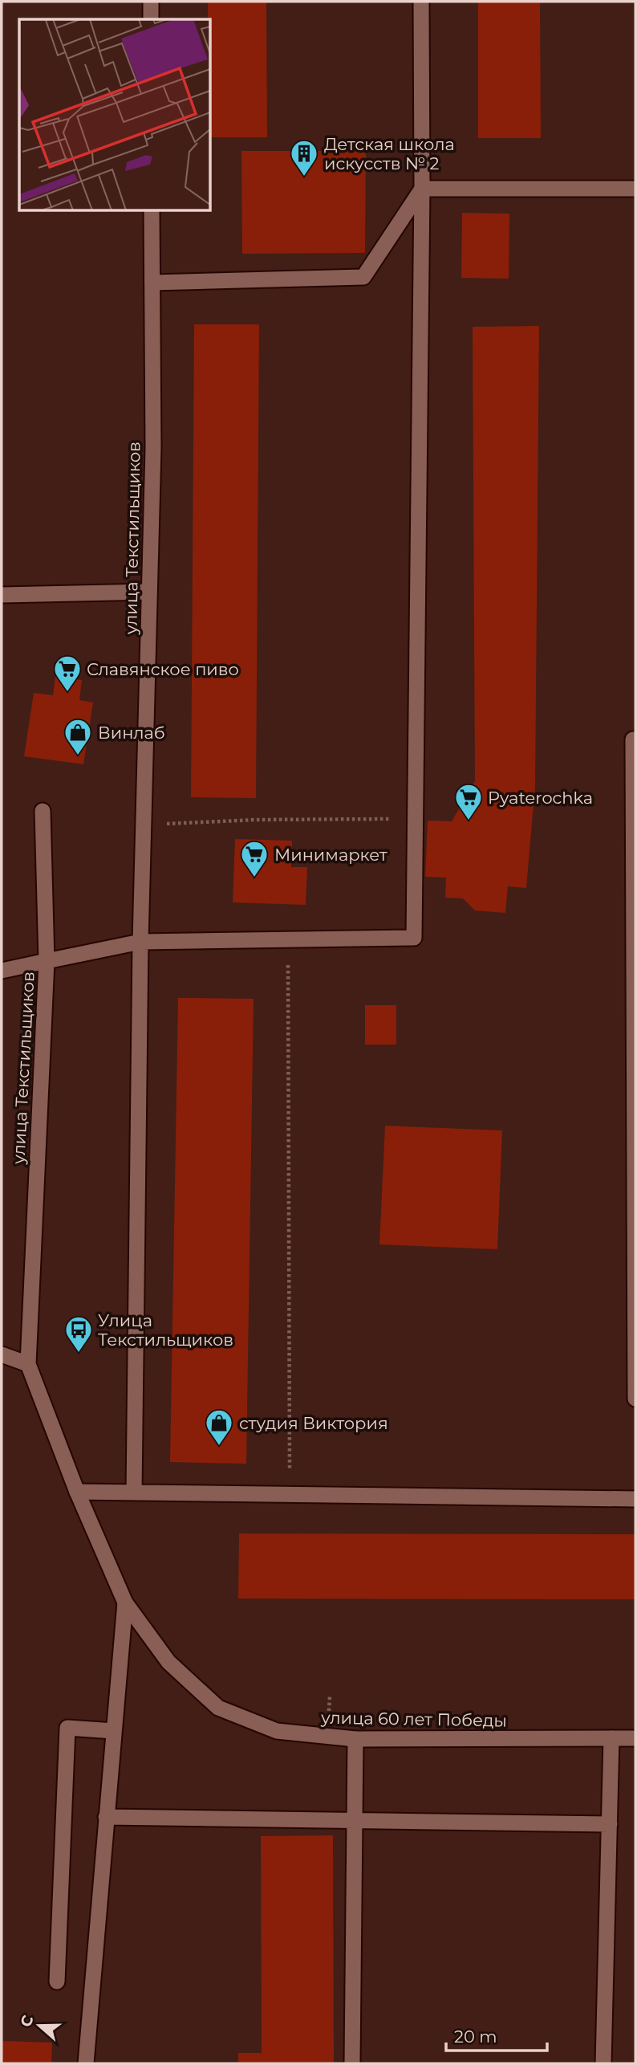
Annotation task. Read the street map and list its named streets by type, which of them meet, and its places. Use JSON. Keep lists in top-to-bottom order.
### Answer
{
  "streets": {
    "street": ["улица Текстильщиков", "улица 60 лет Победы"]
  },
  "crossings": [
    ["улица Текстильщиков", "улица 60 лет Победы"]
  ],
  "places": {
    "building": ["Детская школа искусств № 2"],
    "supermarket": ["Славянское пиво", "Pyaterochka", "Минимаркет"],
    "shop": ["Винлаб", "студия Виктория"],
    "bus stop": ["Улица Текстильщиков"]
  },
  "scale_bar": "20 m",
  "north": "left"
}
